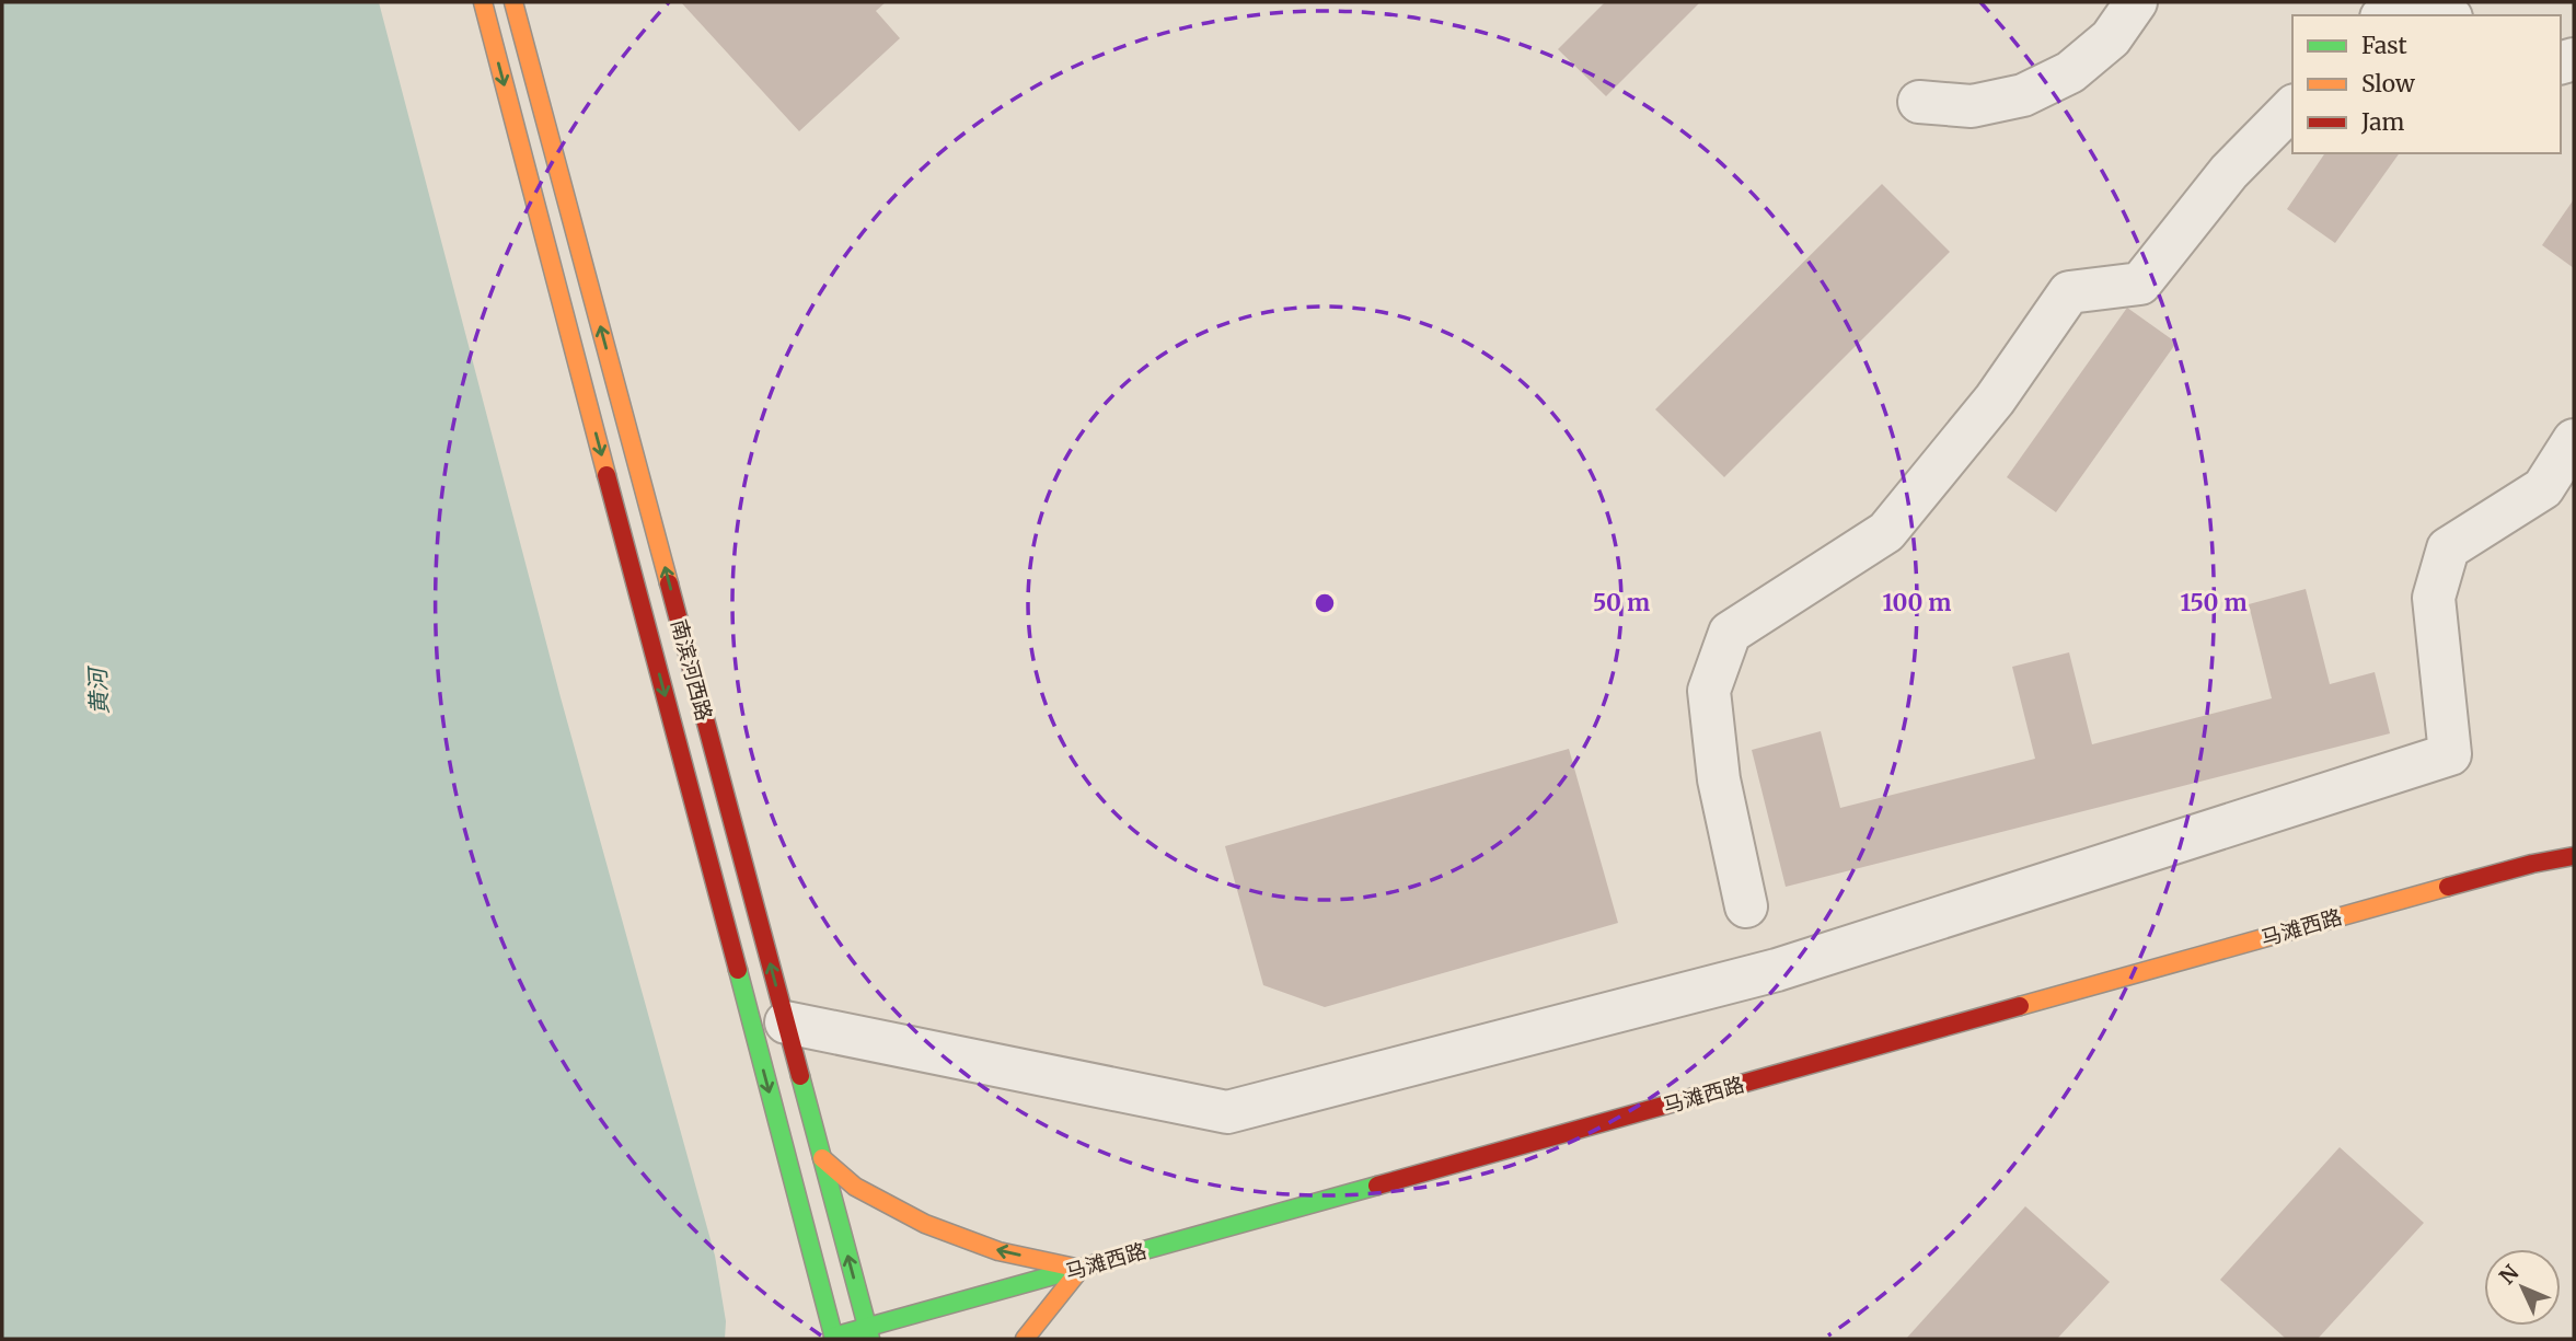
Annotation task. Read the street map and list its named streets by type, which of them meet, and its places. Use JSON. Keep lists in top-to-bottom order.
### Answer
{
  "streets": {
    "main road": ["南滨河西路", "马滩西路"]
  },
  "crossings": [
    ["南滨河西路", "马滩西路"]
  ],
  "water": ["黄河"],
  "legend": ["Fast", "Slow", "Jam"],
  "north": "top left",
  "rings": ["50 m", "100 m", "150 m"]
}
